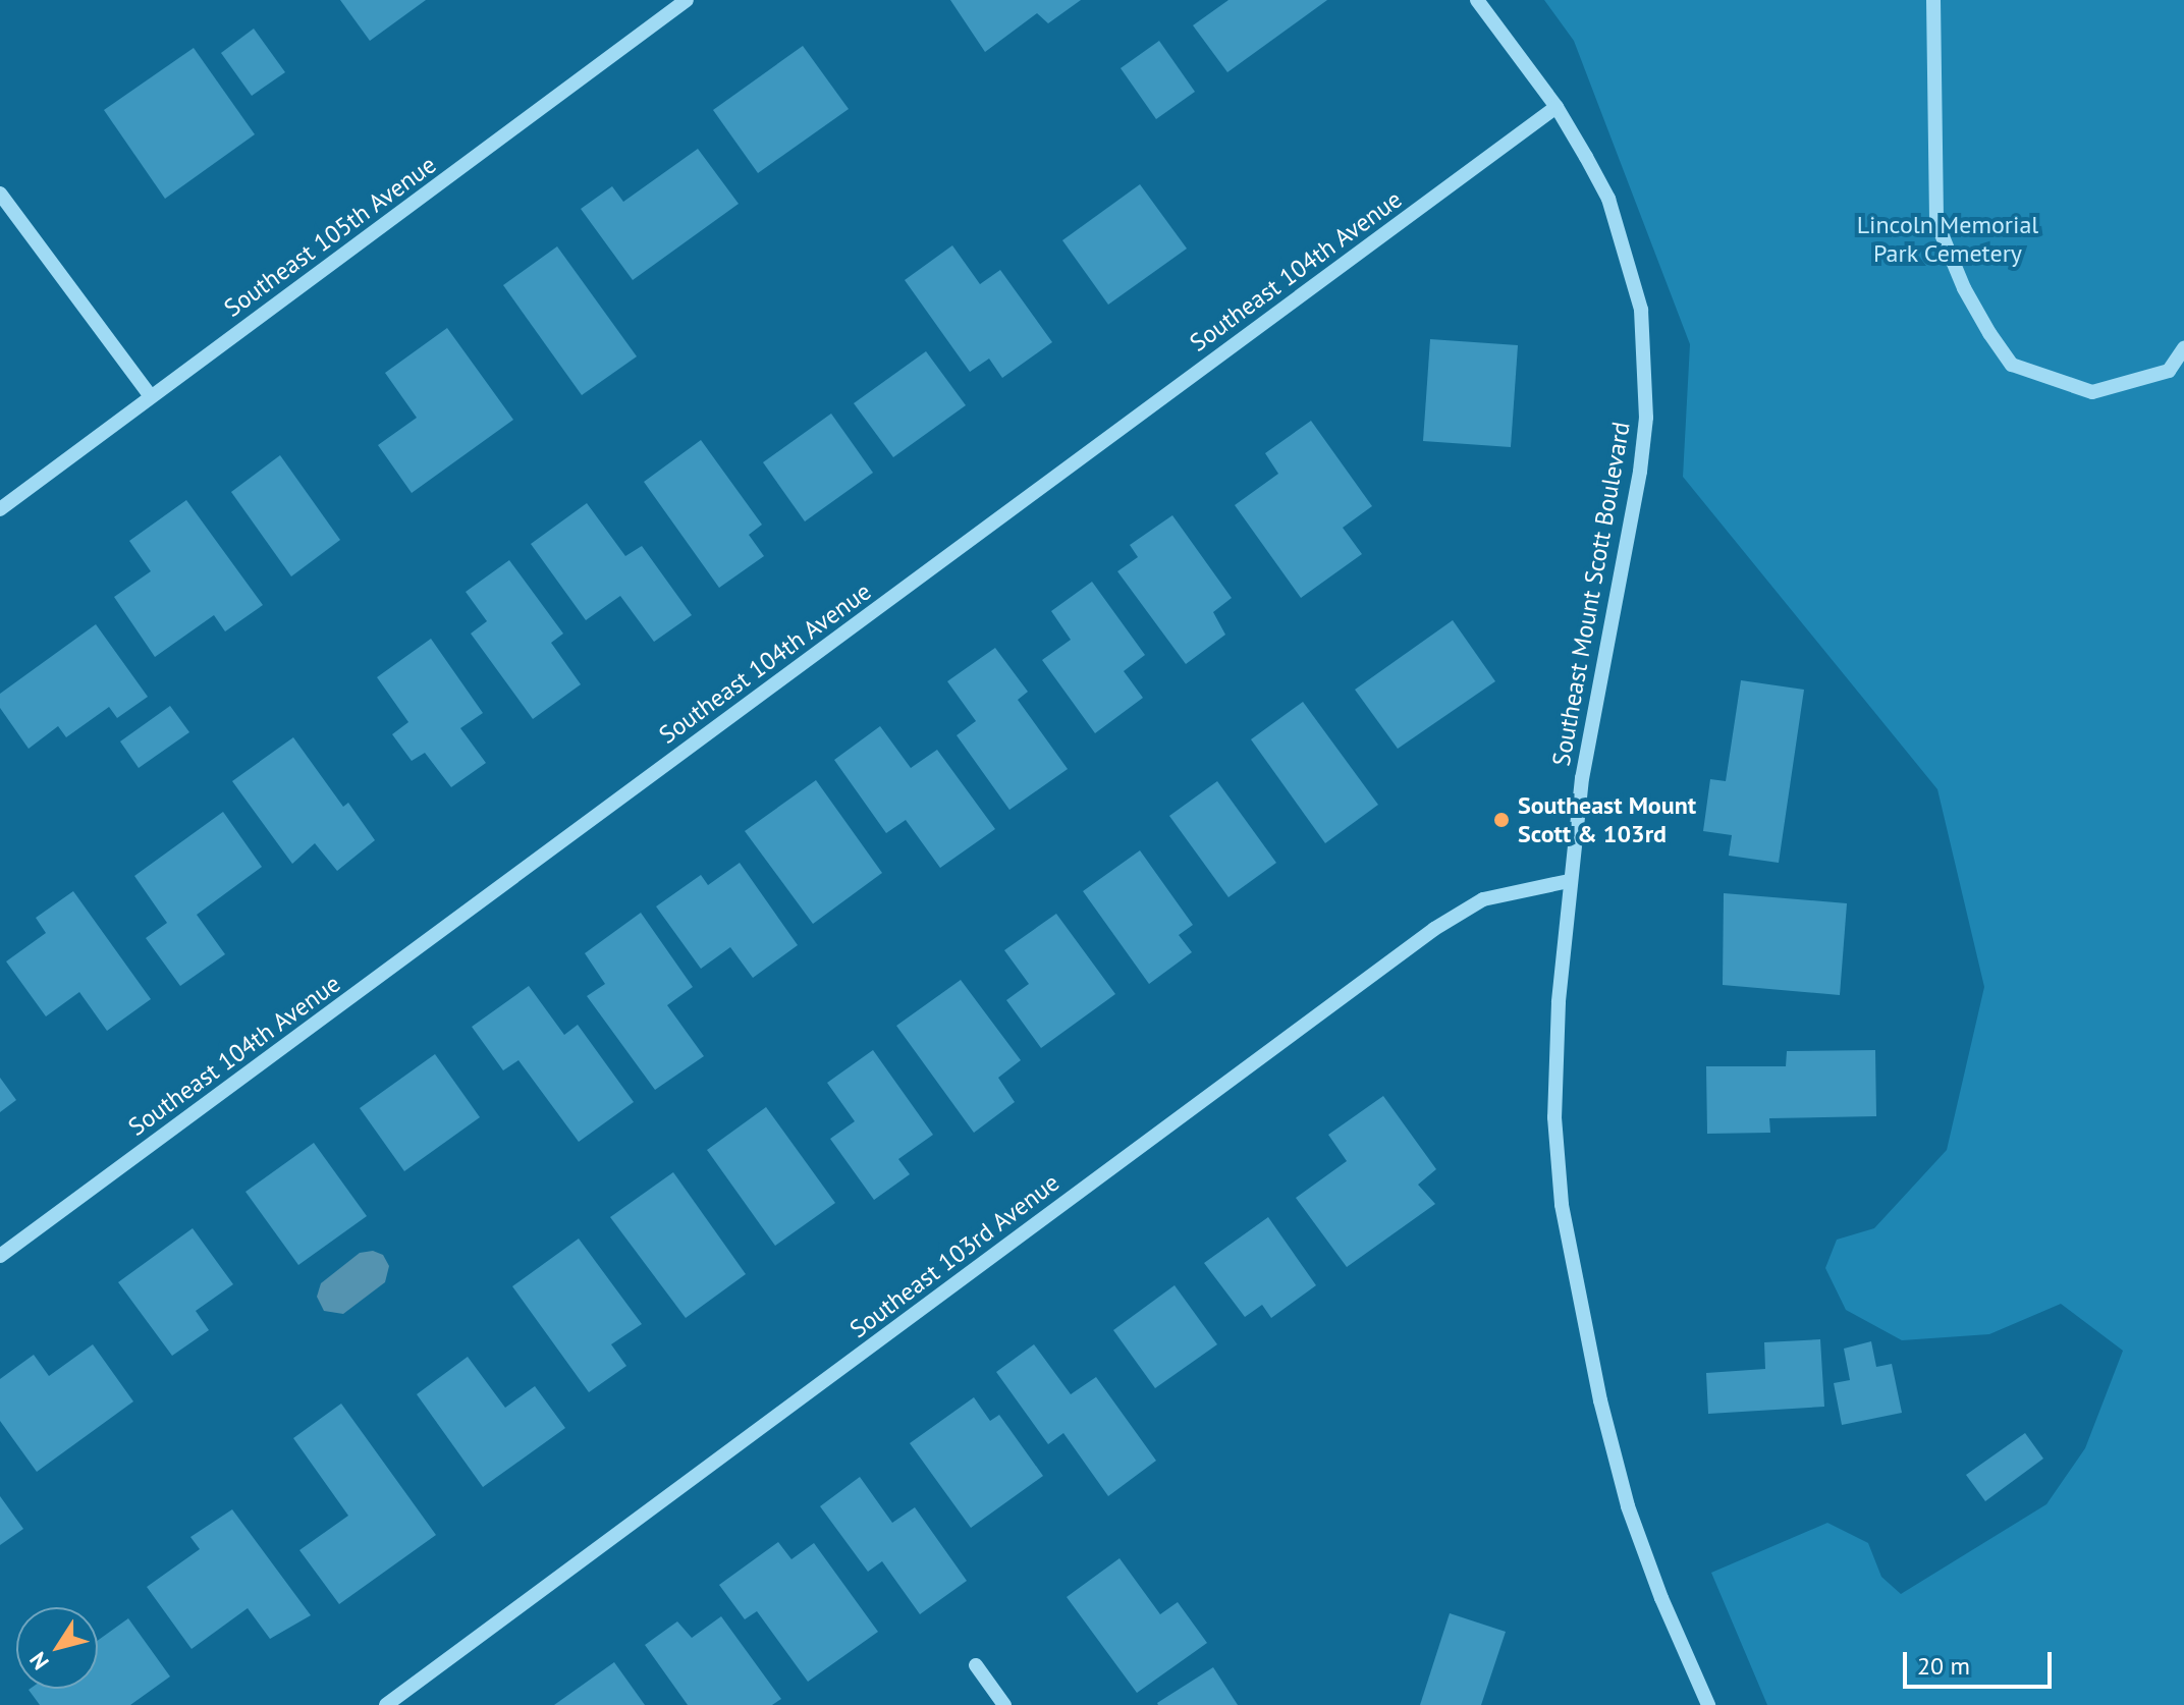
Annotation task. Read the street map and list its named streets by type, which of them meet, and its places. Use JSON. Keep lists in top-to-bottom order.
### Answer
{
  "streets": {
    "street": [
      "Southeast 105th Avenue",
      "Southeast 104th Avenue",
      "Southeast Mount Scott Boulevard",
      "Southeast 103rd Avenue"
    ]
  },
  "crossings": [
    ["Southeast 104th Avenue", "Southeast Mount Scott Boulevard"],
    ["Southeast Mount Scott Boulevard", "Southeast 103rd Avenue"]
  ],
  "parks": ["Lincoln Memorial Park Cemetery"],
  "places": ["Southeast Mount Scott & 103rd"],
  "scale_bar": "20 m",
  "north": "bottom left"
}
